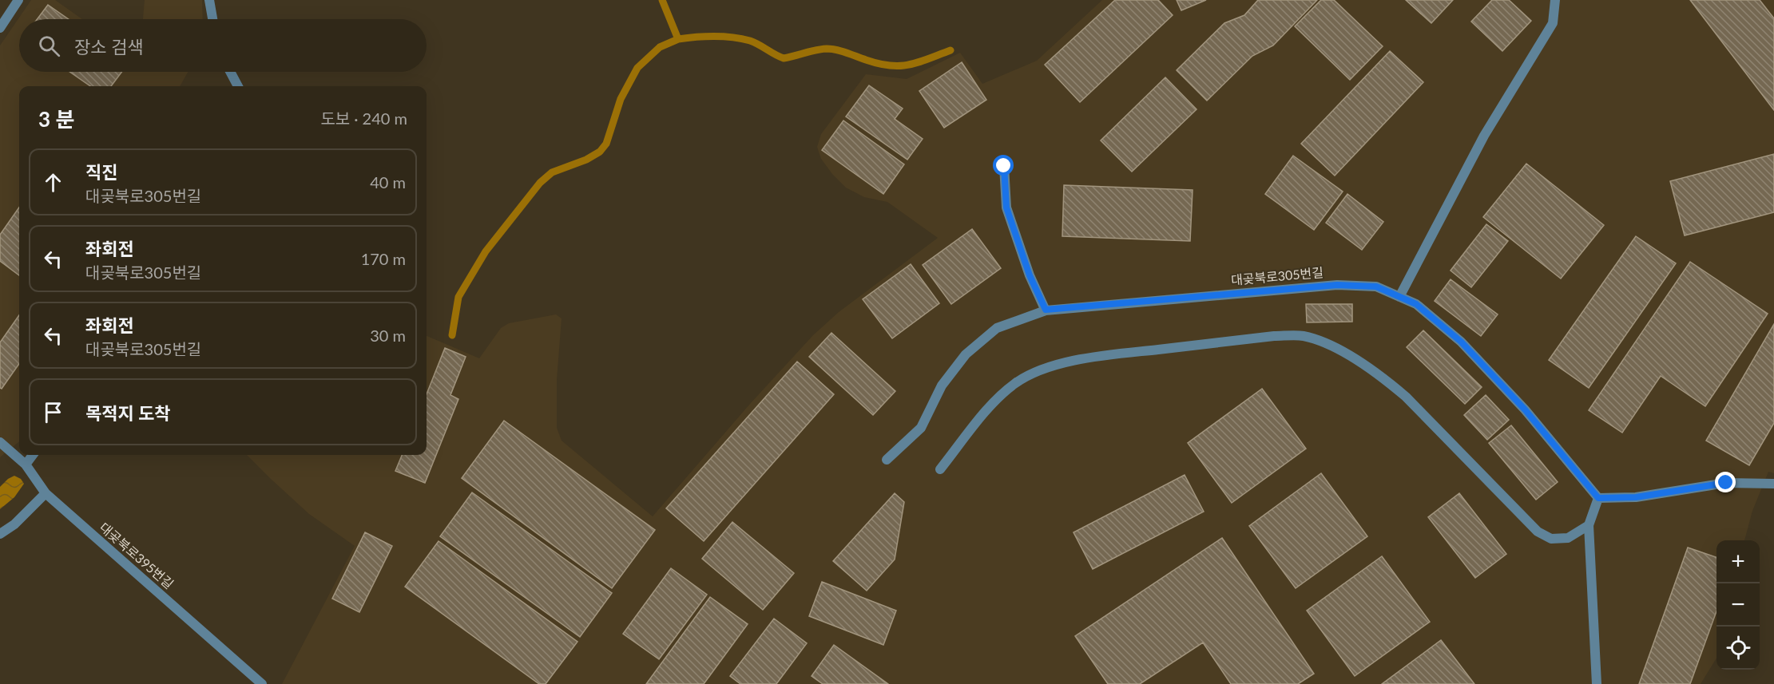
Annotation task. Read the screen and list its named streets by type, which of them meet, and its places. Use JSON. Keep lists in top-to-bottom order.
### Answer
{
  "streets": {
    "lane": ["대곶북로305번길", "대곶북로395번길"]
  },
  "page": {
    "search": "장소 검색",
    "heading": ["3 분", "도보 · 240 m"],
    "list": [
      ["직진", "대곶북로305번길", "40 m"],
      ["좌회전", "대곶북로305번길", "170 m"],
      ["좌회전", "대곶북로305번길", "30 m"],
      "목적지 도착"
    ],
    "map_buttons": ["+", "−"]
  }
}
